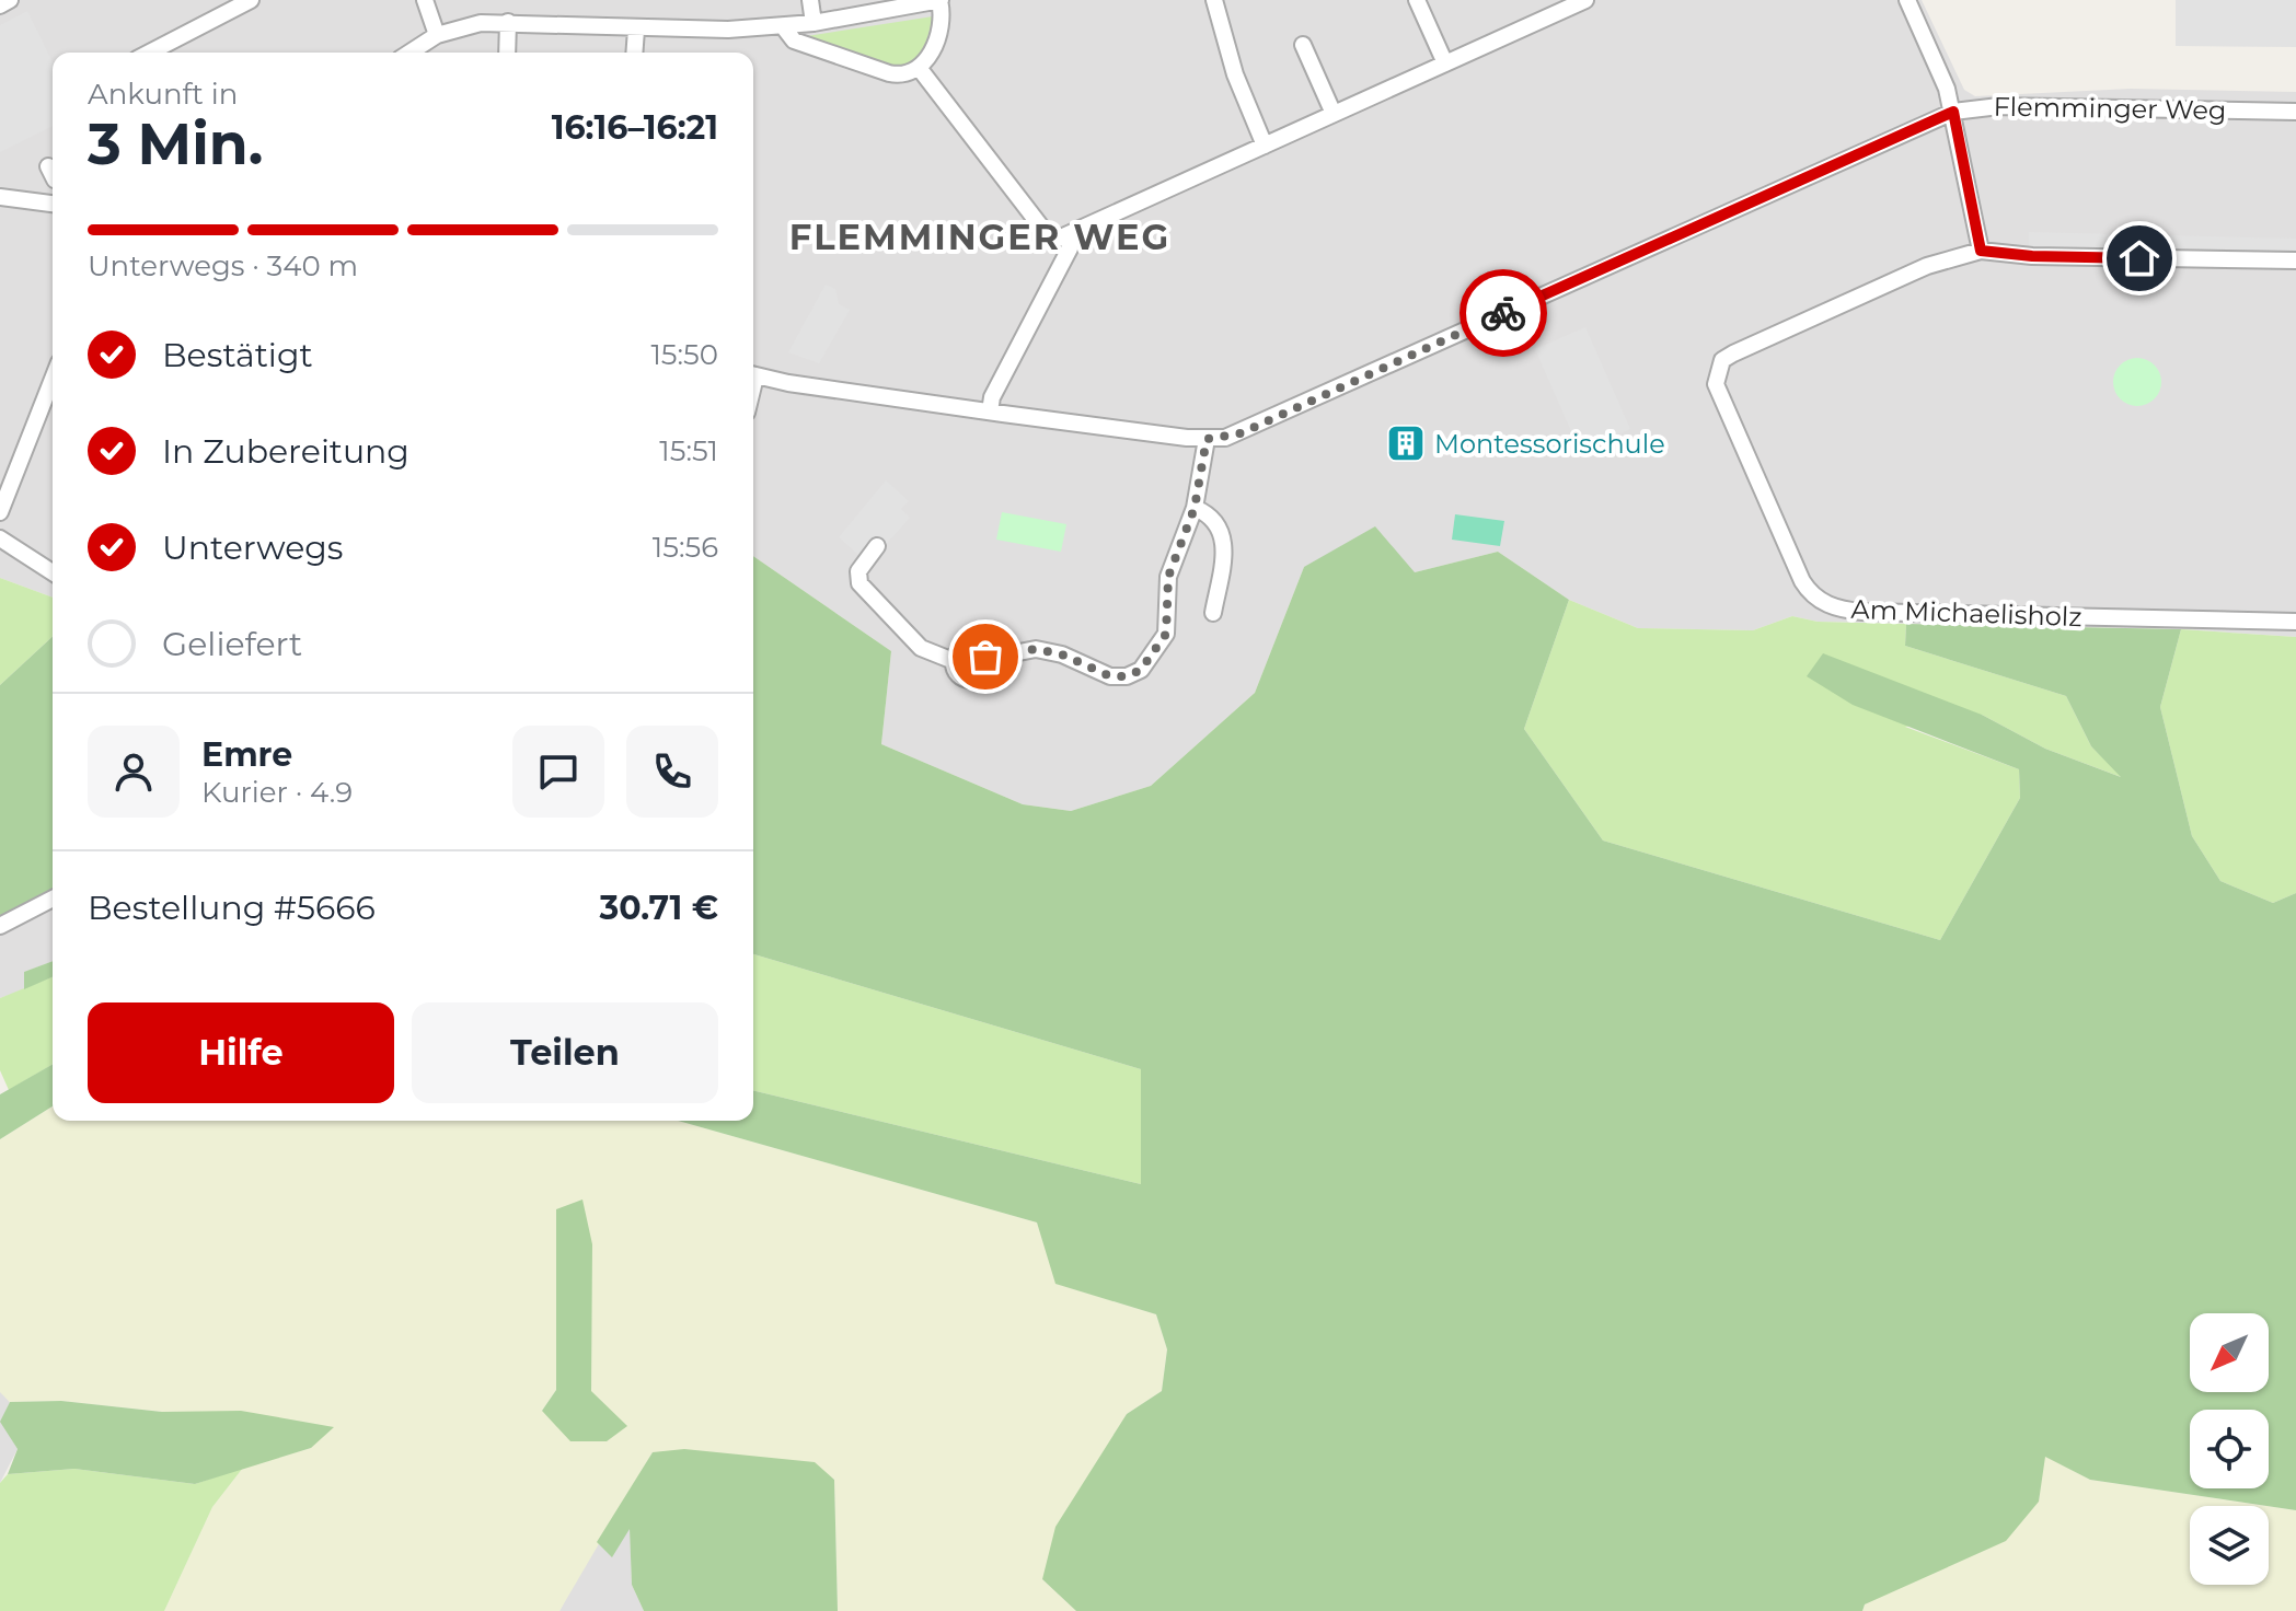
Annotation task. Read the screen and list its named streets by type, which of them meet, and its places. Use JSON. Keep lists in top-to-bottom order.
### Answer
{
  "streets": {
    "street": ["Flemminger Weg", "Am Michaelisholz"]
  },
  "districts": ["FLEMMINGER WEG"],
  "places": {
    "building": ["Montessorischule"]
  },
  "north": "bottom left",
  "page": {
    "heading": ["3 Min.", "Ankunft in", "16:16–16:21"],
    "panel": [
      "Emre",
      "Kurier · 4.9",
      "Bestellung #5666",
      "30.71 €"
    ],
    "bar": "Unterwegs · 340 m",
    "list": [
      ["Bestätigt", "15:50"],
      ["In Zubereitung", "15:51"],
      ["Unterwegs", "15:56"],
      "Geliefert"
    ],
    "buttons": ["Hilfe", "Teilen"]
  }
}
